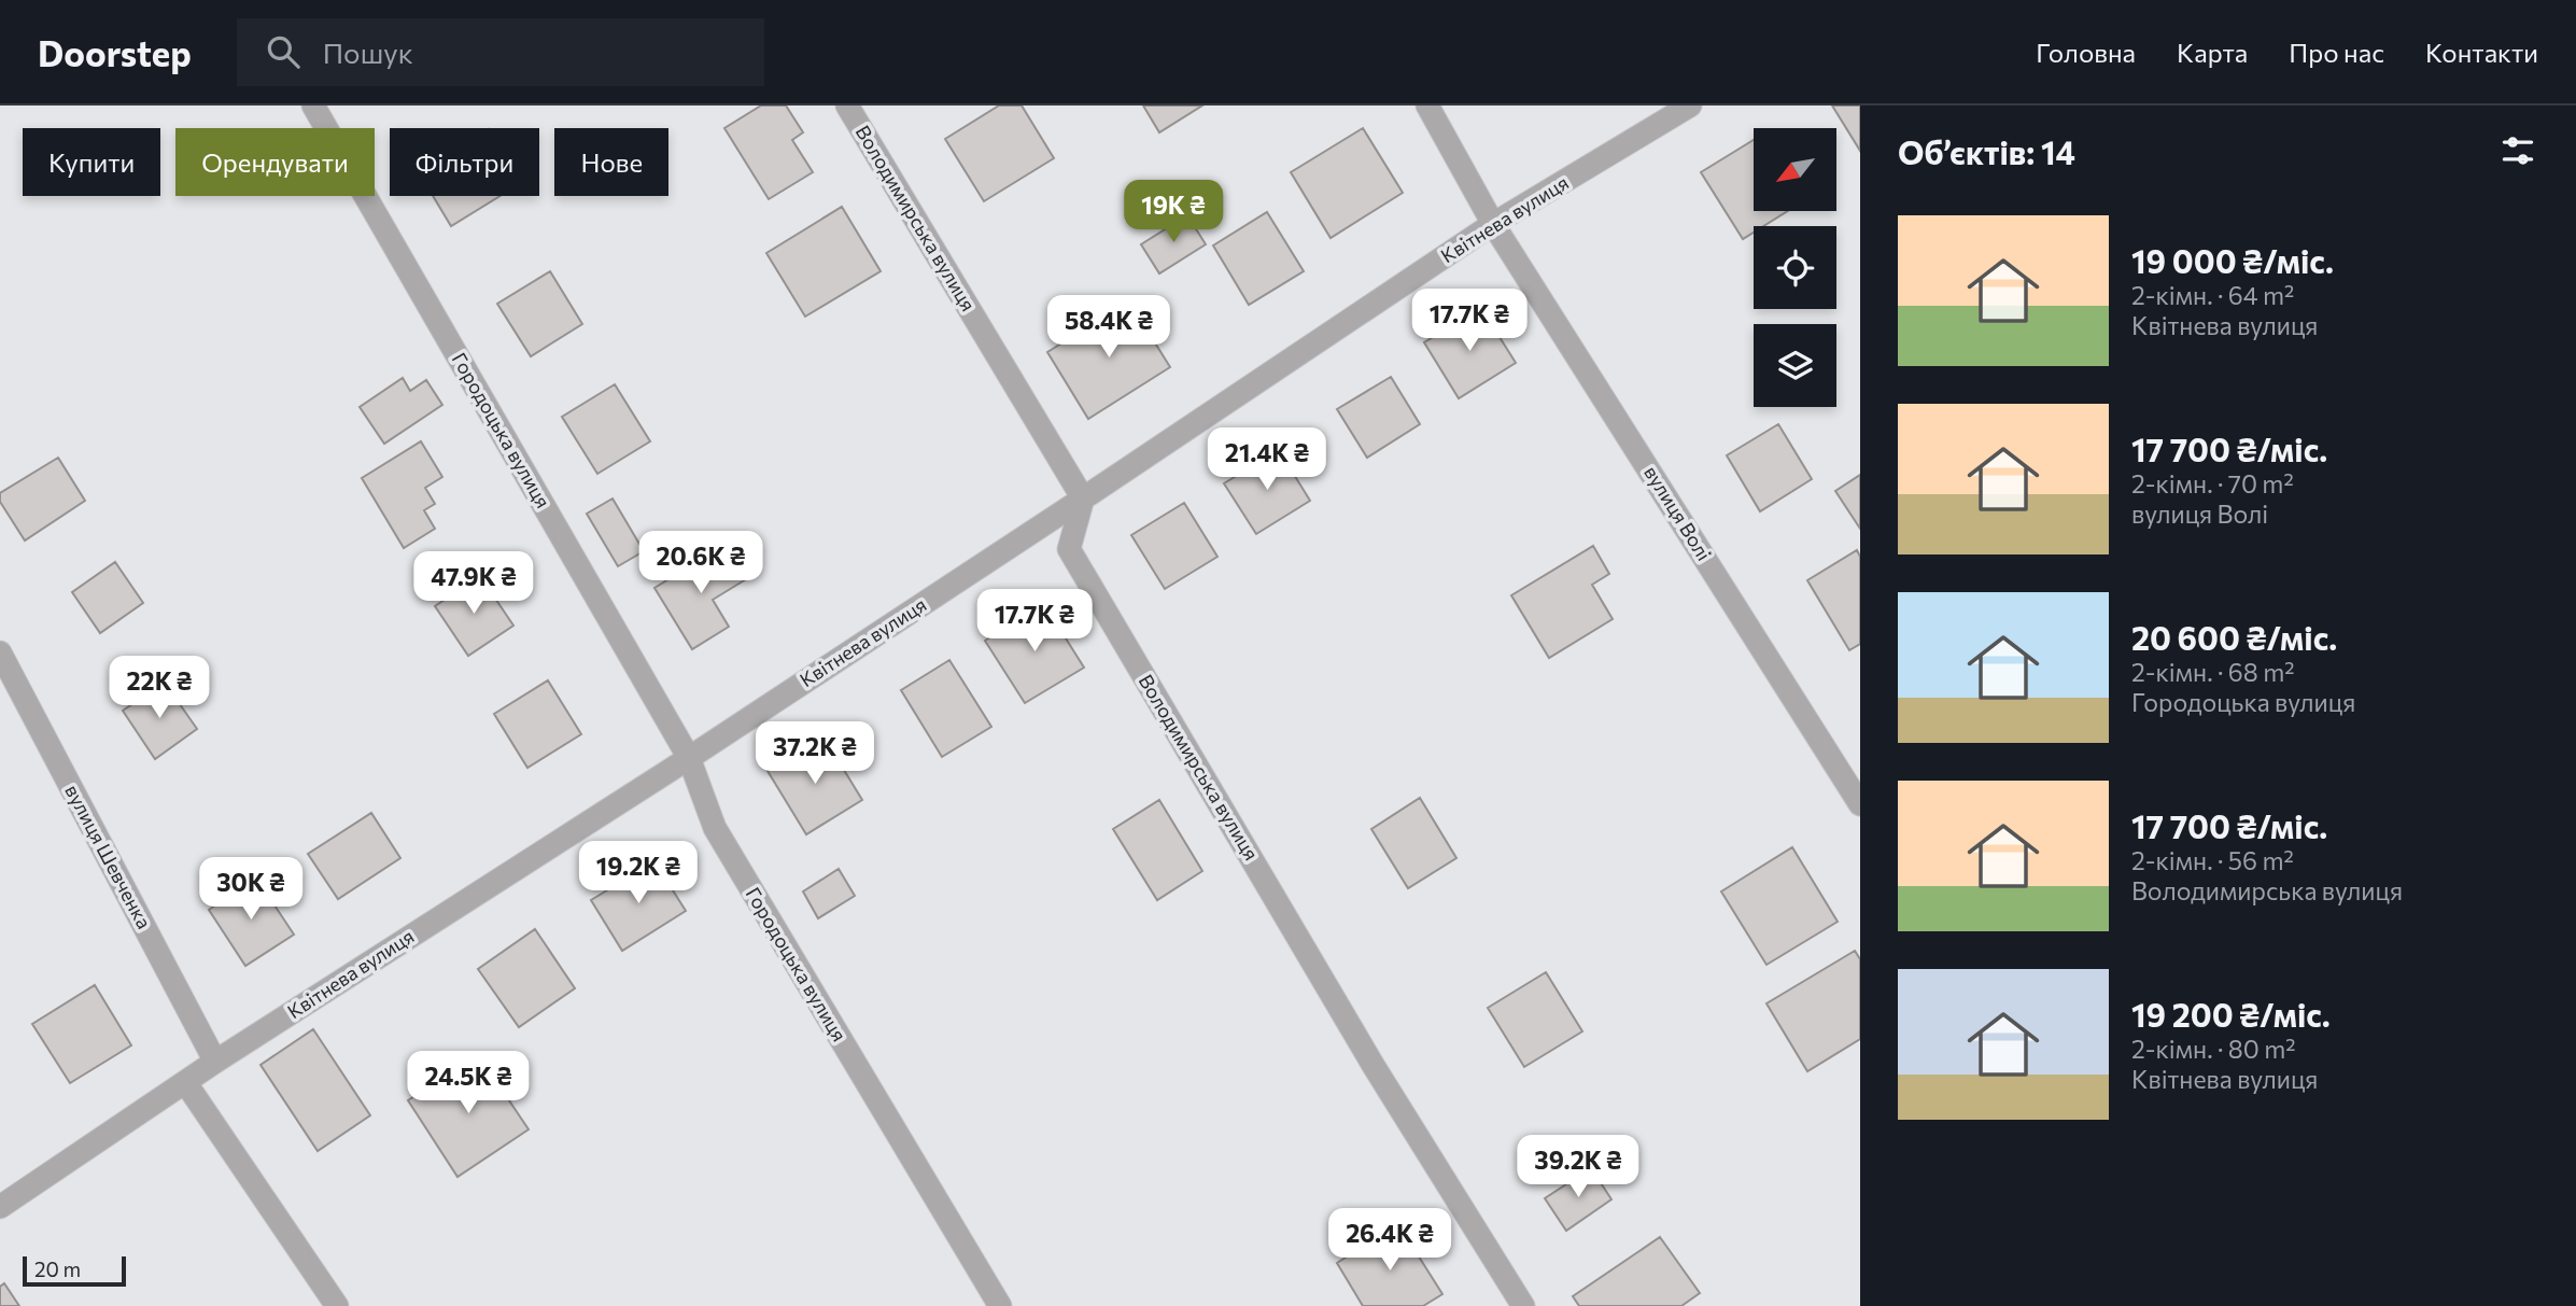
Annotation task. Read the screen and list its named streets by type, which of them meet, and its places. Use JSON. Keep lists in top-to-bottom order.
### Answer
{
  "streets": {
    "street": [
      "Володимирська вулиця",
      "Квітнева вулиця",
      "Городоцька вулиця",
      "вулиця Волі",
      "вулиця Шевченка"
    ]
  },
  "crossings": [
    ["Володимирська вулиця", "Квітнева вулиця"],
    ["Квітнева вулиця", "Городоцька вулиця"],
    ["Квітнева вулиця", "вулиця Волі"],
    ["Квітнева вулиця", "вулиця Шевченка"]
  ],
  "scale_bar": "20 m",
  "north": "bottom left",
  "page": {
    "header": "Doorstep",
    "search": "Пошук",
    "nav": [
      "Головна",
      "Карта",
      "Про нас",
      "Контакти"
    ],
    "heading": "Об’єктів: 14",
    "chip": [
      "Купити",
      "Орендувати",
      "Фільтри",
      "Нове"
    ],
    "price": [
      "19K ₴",
      "17.7K ₴",
      "58.4K ₴",
      "21.4K ₴",
      "20.6K ₴",
      "47.9K ₴",
      "17.7K ₴",
      "22K ₴",
      "37.2K ₴",
      "19.2K ₴",
      "30K ₴",
      "24.5K ₴",
      "39.2K ₴",
      "26.4K ₴"
    ],
    "list": [
      {
        "name": "19 000 ₴/міс.",
        "note": "2-кімн. · 64 m² · Квітнева вулиця"
      },
      {
        "name": "17 700 ₴/міс.",
        "note": "2-кімн. · 70 m² · вулиця Волі"
      },
      {
        "name": "20 600 ₴/міс.",
        "note": "2-кімн. · 68 m² · Городоцька вулиця"
      },
      {
        "name": "17 700 ₴/міс.",
        "note": "2-кімн. · 56 m² · Володимирська вулиця"
      },
      {
        "name": "19 200 ₴/міс.",
        "note": "2-кімн. · 80 m² · Квітнева вулиця"
      }
    ],
    "scale": "20 m"
  }
}
